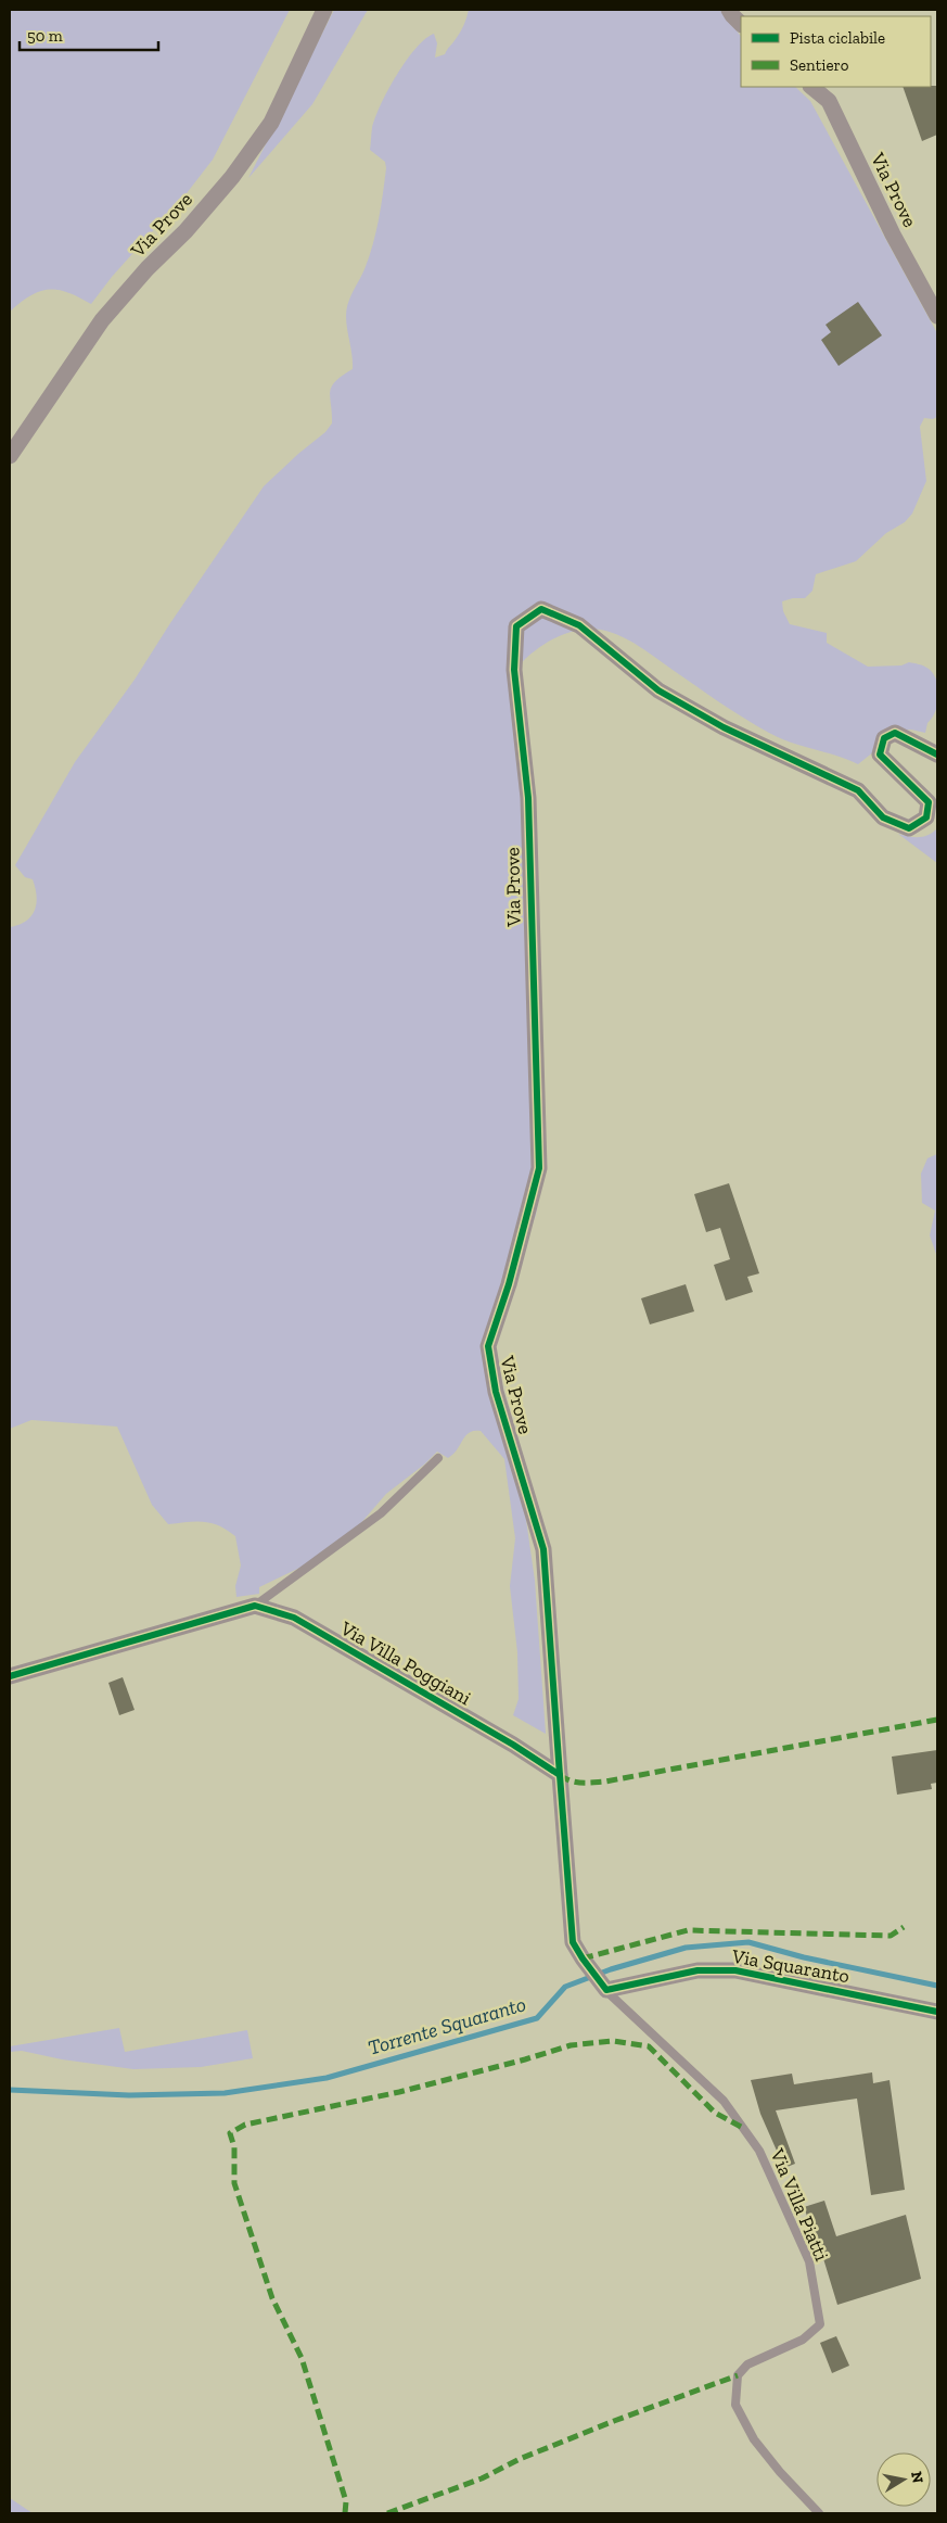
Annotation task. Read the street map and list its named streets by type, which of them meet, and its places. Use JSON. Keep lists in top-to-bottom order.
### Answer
{
  "streets": {
    "street": ["Via Prove", "Via Villa Poggiani", "Via Squaranto"],
    "lane": ["Via Villa Piatti"]
  },
  "crossings": [
    ["Via Prove", "Via Villa Poggiani"],
    ["Via Squaranto", "Via Villa Piatti"]
  ],
  "water": ["Torrente Squaranto"],
  "legend": ["Pista ciclabile", "Sentiero"],
  "scale_bar": "50 m",
  "north": "right"
}
